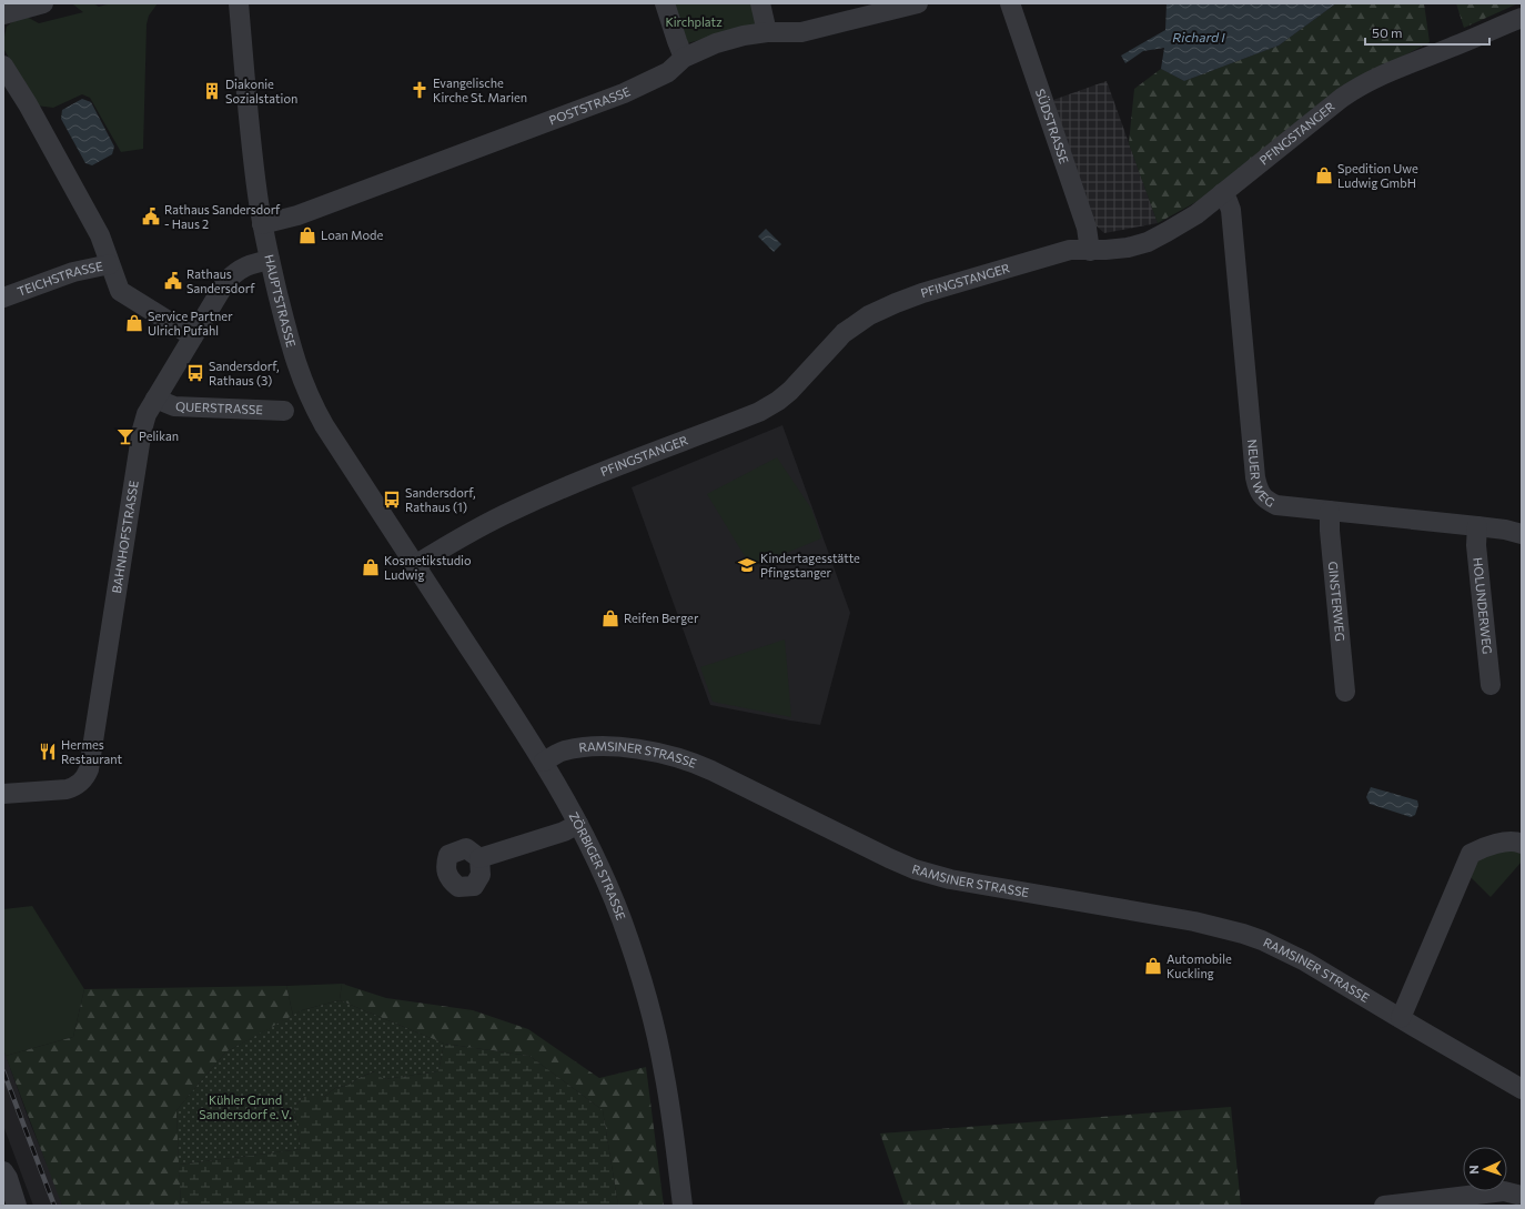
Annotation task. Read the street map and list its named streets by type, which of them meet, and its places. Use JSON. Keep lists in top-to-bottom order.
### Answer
{
  "streets": {
    "street": [
      "POSTSTRASSE",
      "SÜDSTRASSE",
      "PFINGSTANGER",
      "TEICHSTRASSE",
      "HAUPTSTRASSE",
      "QUERSTRASSE",
      "NEUER WEG",
      "BAHNHOFSTRASSE",
      "GINSTERWEG",
      "HOLUNDERWEG",
      "RAMSINER STRASSE",
      "ZÖRBIGER STRASSE"
    ]
  },
  "crossings": [
    ["POSTSTRASSE", "HAUPTSTRASSE"],
    ["SÜDSTRASSE", "PFINGSTANGER"],
    ["PFINGSTANGER", "HAUPTSTRASSE"],
    ["PFINGSTANGER", "NEUER WEG"],
    ["PFINGSTANGER", "ZÖRBIGER STRASSE"],
    ["TEICHSTRASSE", "BAHNHOFSTRASSE"],
    ["HAUPTSTRASSE", "BAHNHOFSTRASSE"],
    ["HAUPTSTRASSE", "ZÖRBIGER STRASSE"],
    ["QUERSTRASSE", "BAHNHOFSTRASSE"],
    ["NEUER WEG", "GINSTERWEG"],
    ["NEUER WEG", "HOLUNDERWEG"],
    ["RAMSINER STRASSE", "ZÖRBIGER STRASSE"]
  ],
  "water": ["Richard I"],
  "parks": ["Kirchplatz", "Kühler Grund Sandersdorf e. V."],
  "places": {
    "church": ["Evangelische Kirche St. Marien"],
    "building": ["Diakonie Sozialstation"],
    "shop": [
      "Spedition Uwe Ludwig GmbH",
      "Loan Mode",
      "Service Partner Ulrich Pufahl",
      "Kosmetikstudio Ludwig",
      "Reifen Berger",
      "Automobile Kuckling"
    ],
    "public building": ["Rathaus Sandersdorf - Haus 2", "Rathaus Sandersdorf"],
    "bus stop": ["Sandersdorf, Rathaus (3)", "Sandersdorf, Rathaus (1)"],
    "bar": ["Pelikan"],
    "school or university": ["Kindertagesstätte Pfingstanger"],
    "restaurant": ["Hermes Restaurant"]
  },
  "scale_bar": "50 m",
  "north": "left"
}
